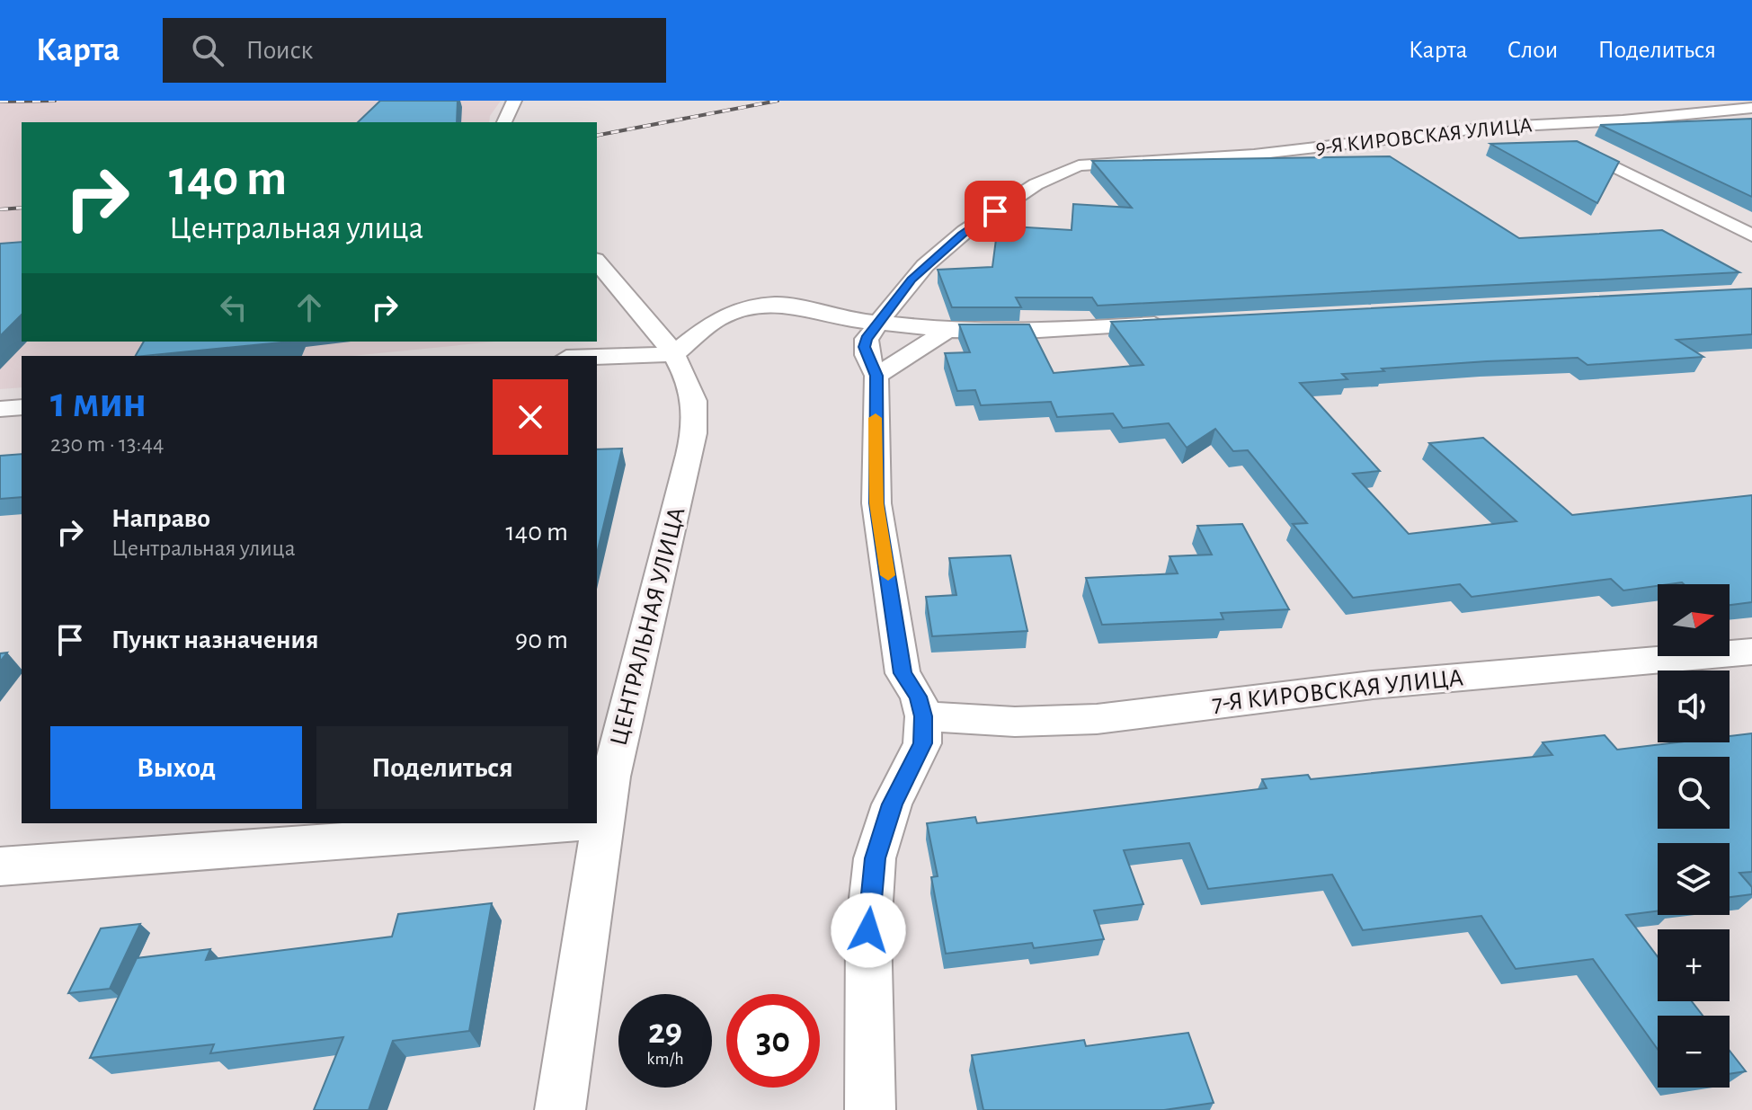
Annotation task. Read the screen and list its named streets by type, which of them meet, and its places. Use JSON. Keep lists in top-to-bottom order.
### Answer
{
  "streets": {
    "street": ["9-Я КИРОВСКАЯ УЛИЦА", "ЦЕНТРАЛЬНАЯ УЛИЦА", "7-Я КИРОВСКАЯ УЛИЦА"]
  },
  "north": "right",
  "page": {
    "header": "Карта",
    "search": "Поиск",
    "nav": ["Карта", "Слои", "Поделиться"],
    "turn": ["140 m", "Центральная улица"],
    "heading": ["1 мин", "230 m · 13:44"],
    "list": [
      {
        "name": "Направо",
        "note": "Центральная улица",
        "value": "140 m"
      },
      {
        "name": "Пункт назначения",
        "value": "90 m"
      }
    ],
    "map_buttons": ["+", "−"],
    "buttons": ["Выход", "Поделиться"],
    "speed": "29 km/h",
    "limit": "30"
  }
}
